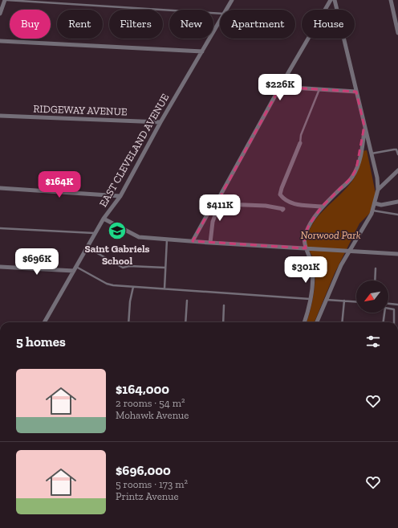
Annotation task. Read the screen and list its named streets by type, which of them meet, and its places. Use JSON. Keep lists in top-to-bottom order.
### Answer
{
  "streets": {
    "street": ["RIDGEWAY AVENUE", "EAST CLEVELAND AVENUE"]
  },
  "crossings": [
    ["RIDGEWAY AVENUE", "EAST CLEVELAND AVENUE"]
  ],
  "parks": ["Norwood Park"],
  "places": {
    "school or university": ["Saint Gabriels School"]
  },
  "north": "bottom left",
  "page": {
    "chip": [
      "Buy",
      "Rent",
      "Filters",
      "New",
      "Apartment",
      "House"
    ],
    "price": [
      "$226K",
      "$164K",
      "$411K",
      "$696K",
      "$301K"
    ],
    "heading": "5 homes",
    "list": [
      {
        "name": "$164,000",
        "note": "2 rooms · 54 m² · Mohawk Avenue"
      },
      {
        "name": "$696,000",
        "note": "5 rooms · 173 m² · Printz Avenue"
      }
    ]
  }
}
